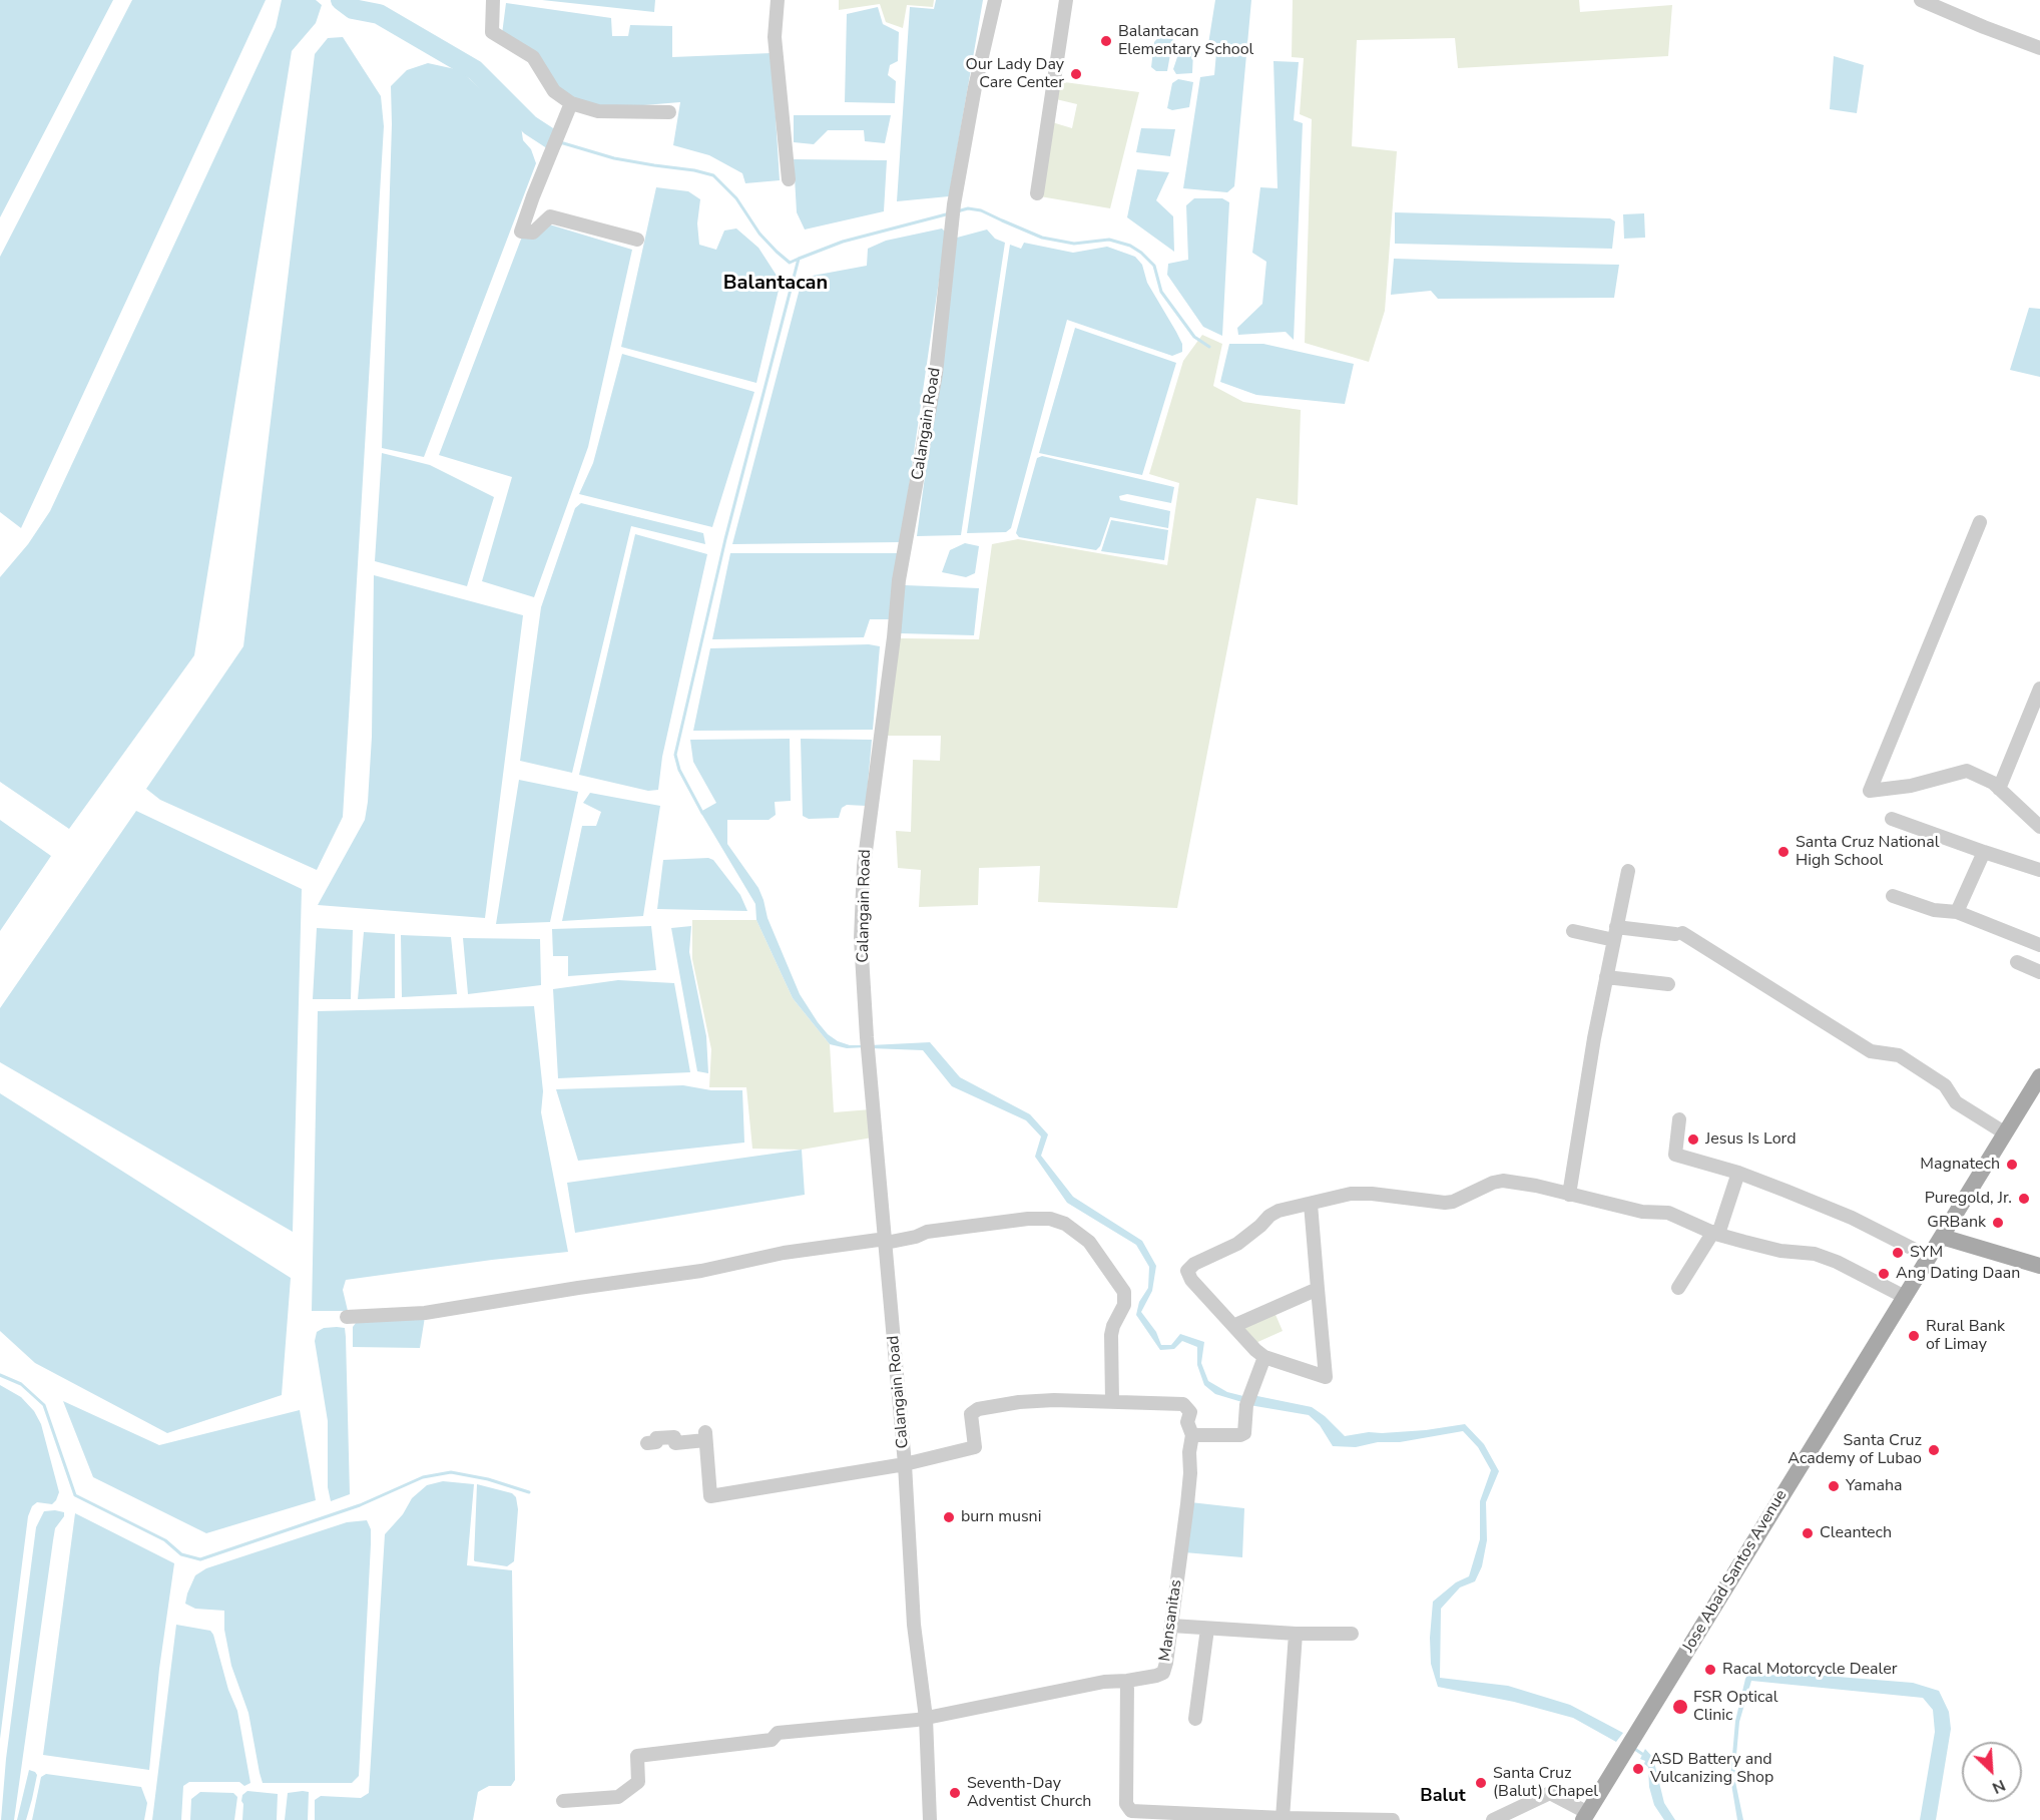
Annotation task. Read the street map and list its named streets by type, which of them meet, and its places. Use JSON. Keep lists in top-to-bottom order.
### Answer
{
  "streets": {
    "main road": ["Jose Abad Santos Avenue"],
    "street": ["Calangain Road", "Mansanitas"]
  },
  "crossings": [
    ["Calangain Road", "Mansanitas"]
  ],
  "districts": ["Balantacan", "Balut"],
  "places": [
    "Balantacan Elementary School",
    "Our Lady Day Care Center",
    "Santa Cruz National High School",
    "Jesus Is Lord",
    "Magnatech",
    "Puregold, Jr.",
    "GRBank",
    "SYM",
    "Ang Dating Daan",
    "Rural Bank of Limay",
    "Santa Cruz Academy of Lubao",
    "Yamaha",
    "burn musni",
    "Cleantech",
    "Racal Motorcycle Dealer",
    "FSR Optical Clinic",
    "ASD Battery and Vulcanizing Shop",
    "Santa Cruz (Balut) Chapel",
    "Seventh-Day Adventist Church"
  ],
  "north": "bottom right"
}
